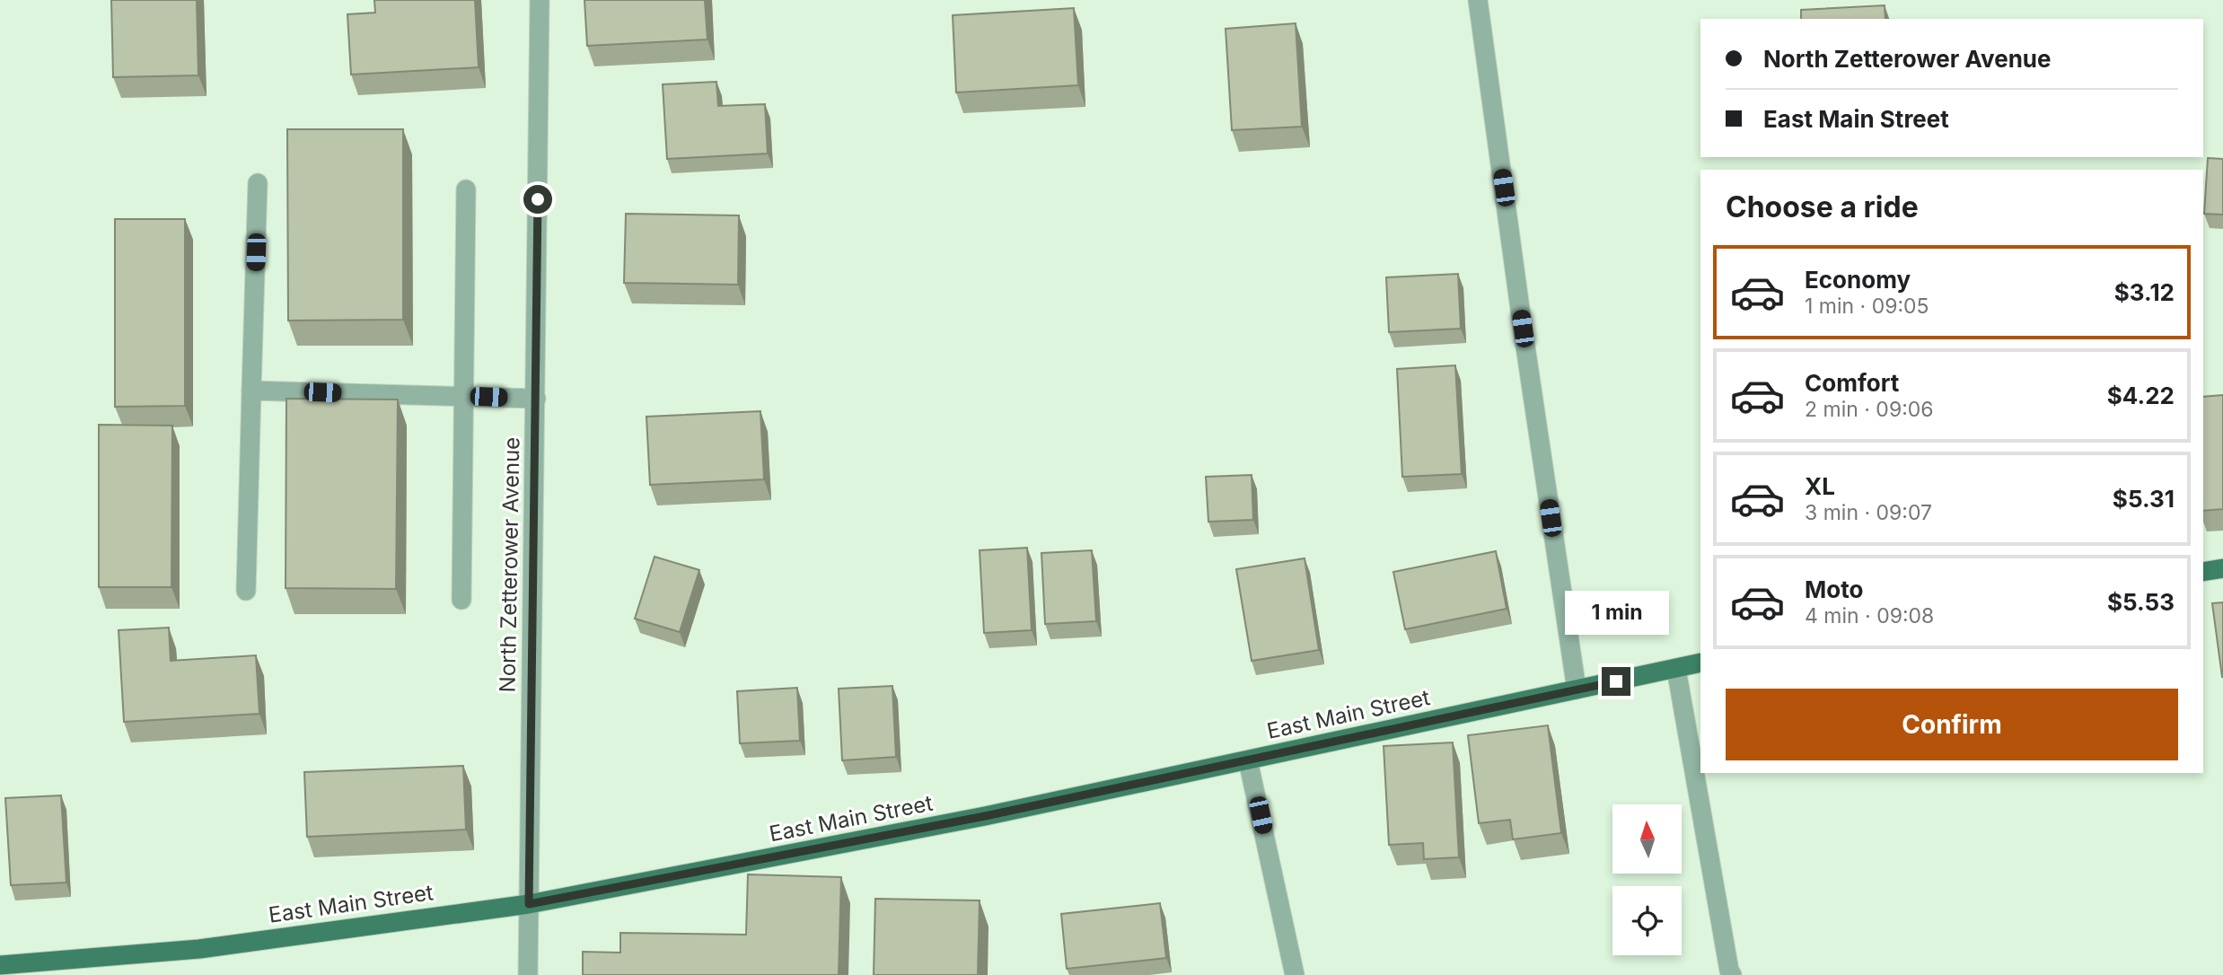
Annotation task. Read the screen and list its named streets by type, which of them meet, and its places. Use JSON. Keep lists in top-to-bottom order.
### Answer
{
  "streets": {
    "main road": ["East Main Street"],
    "street": ["North Zetterower Avenue"]
  },
  "crossings": [
    ["North Zetterower Avenue", "East Main Street"]
  ],
  "north": "top",
  "page": {
    "banner": ["North Zetterower Avenue", "East Main Street"],
    "heading": "Choose a ride",
    "list": [
      {
        "name": "Economy",
        "note": "1 min · 09:05",
        "value": "$3.12"
      },
      {
        "name": "Comfort",
        "note": "2 min · 09:06",
        "value": "$4.22"
      },
      {
        "name": "XL",
        "note": "3 min · 09:07",
        "value": "$5.31"
      },
      {
        "name": "Moto",
        "note": "4 min · 09:08",
        "value": "$5.53"
      }
    ],
    "bubble": "1 min",
    "buttons": "Confirm"
  }
}
